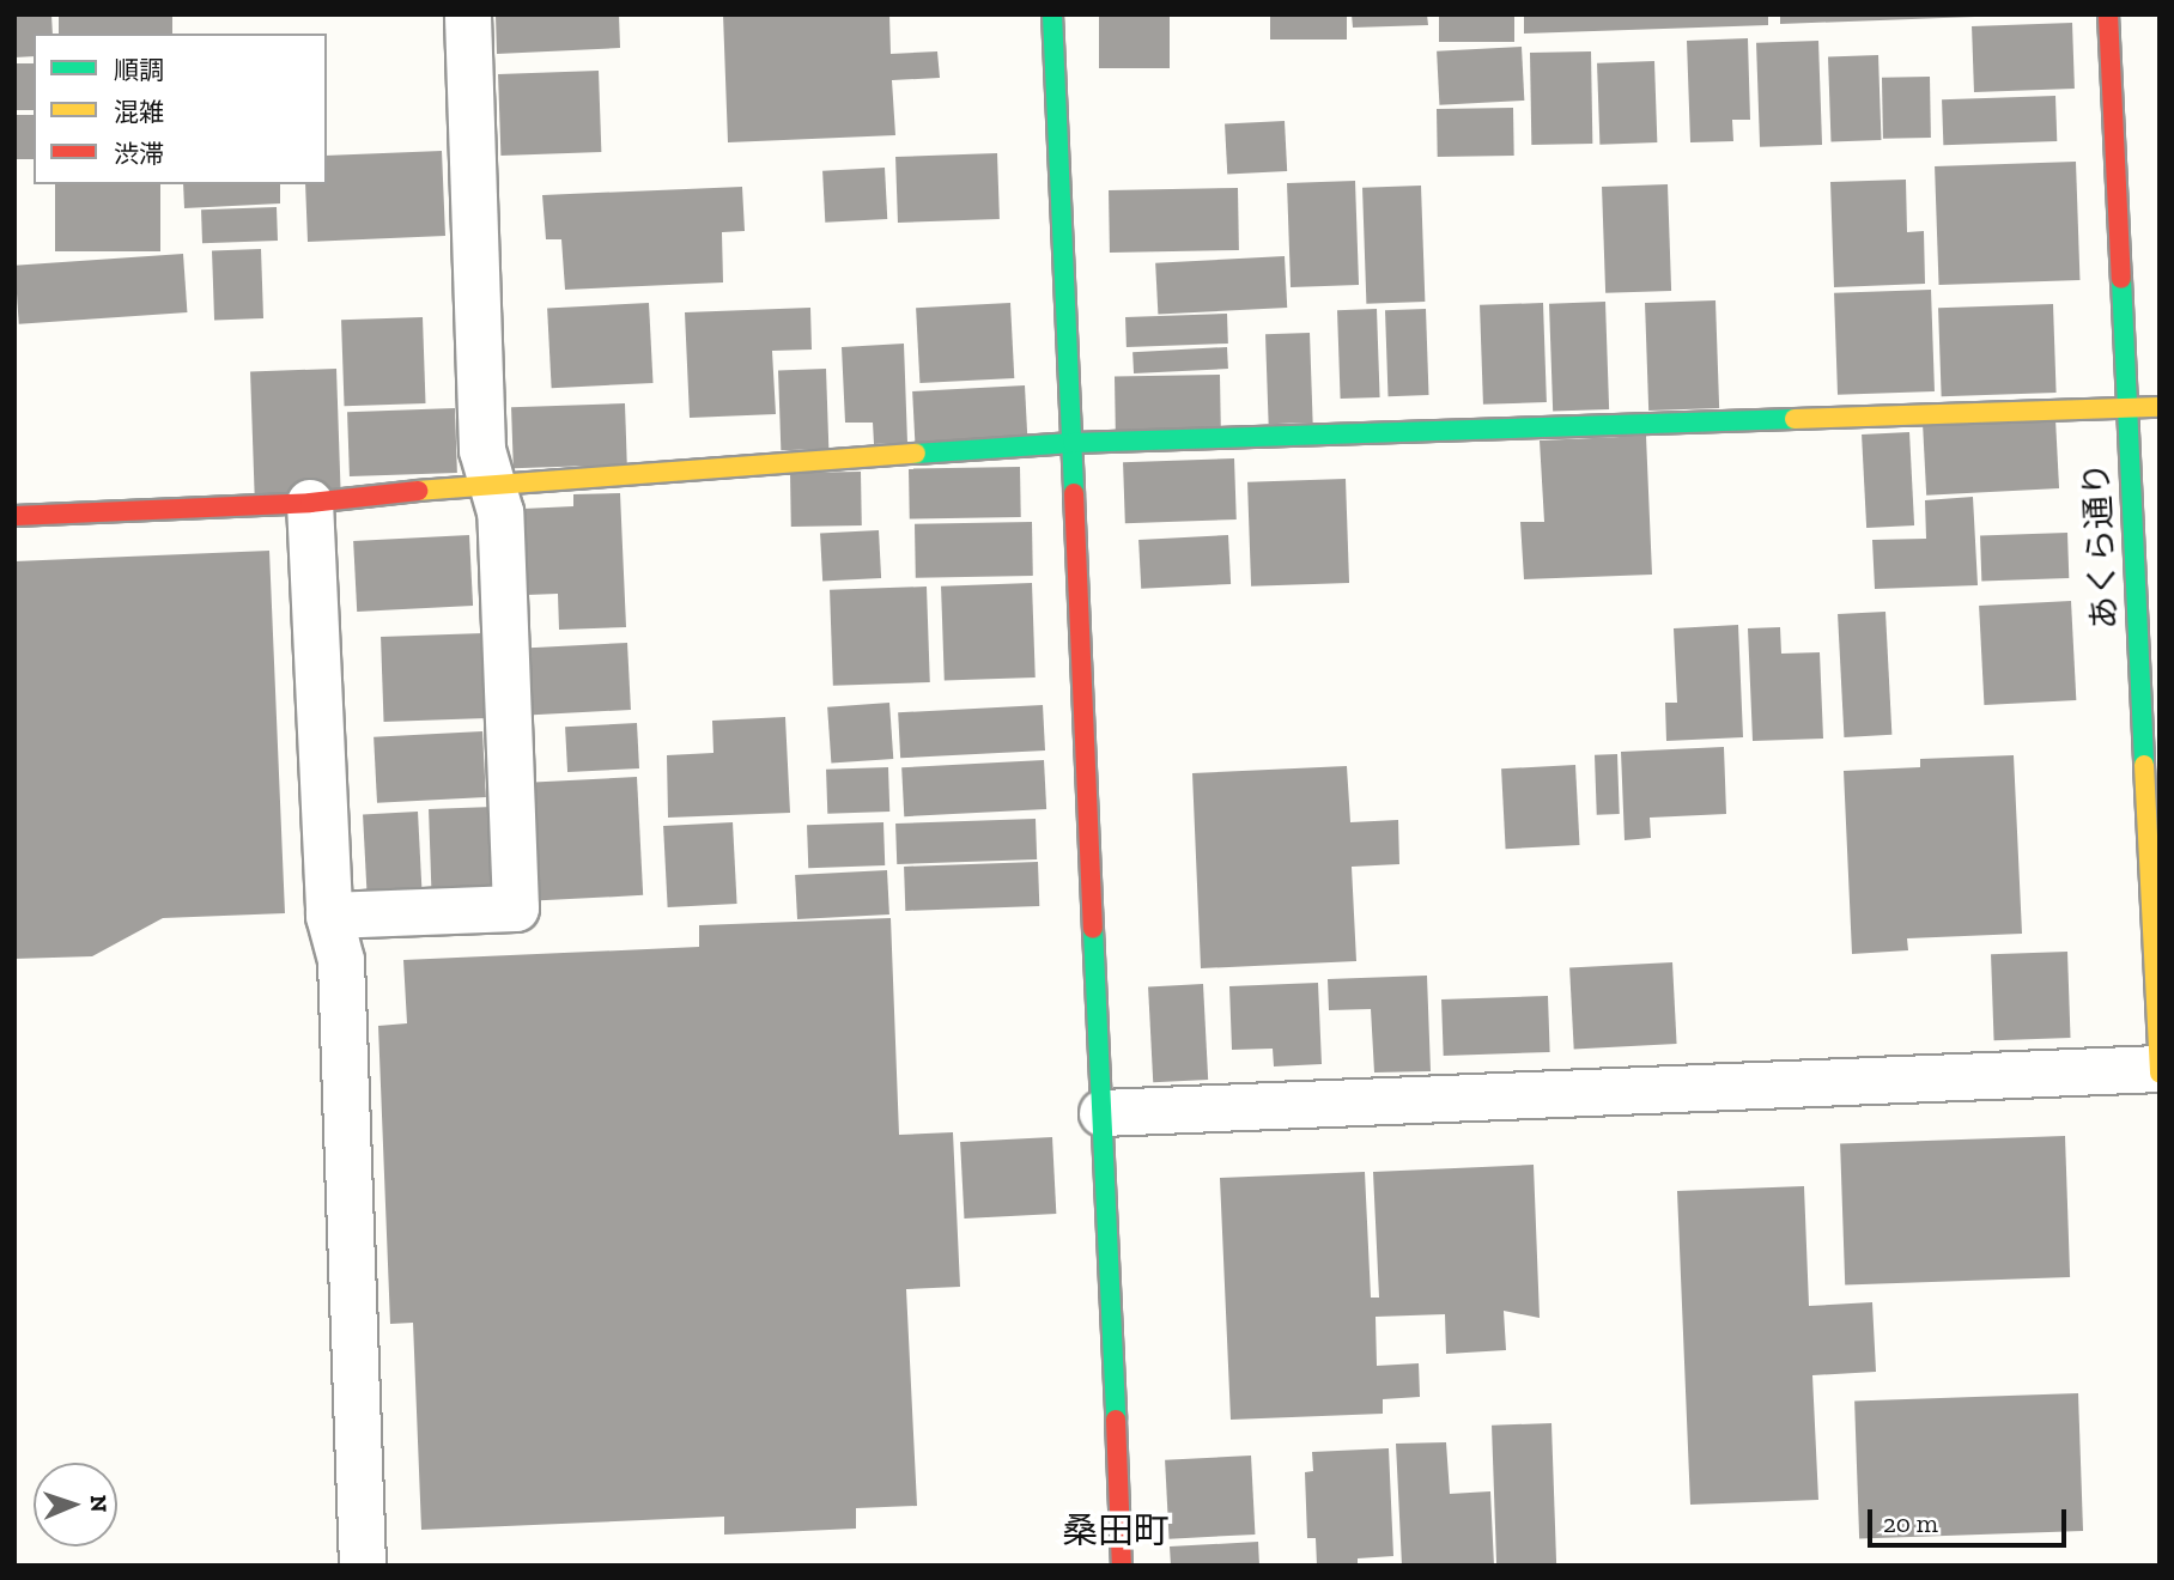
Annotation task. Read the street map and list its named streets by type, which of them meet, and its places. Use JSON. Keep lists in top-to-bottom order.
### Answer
{
  "streets": {
    "street": ["あくら通り"]
  },
  "districts": ["桑田町"],
  "legend": ["順調", "混雑", "渋滞"],
  "scale_bar": "20 m",
  "north": "right"
}
